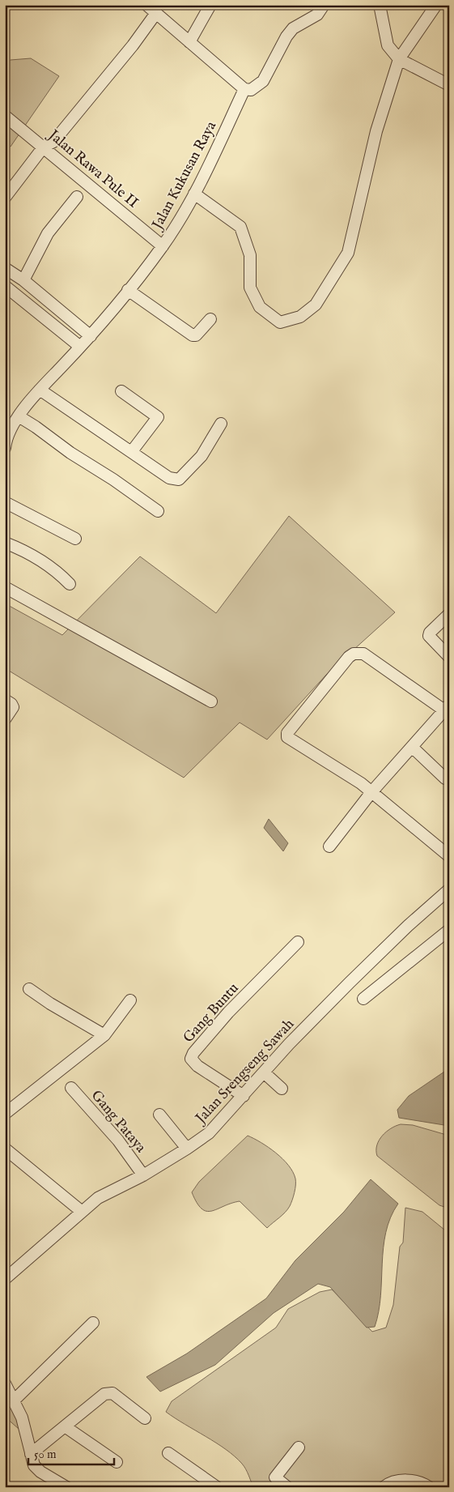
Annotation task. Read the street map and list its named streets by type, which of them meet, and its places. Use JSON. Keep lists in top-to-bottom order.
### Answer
{
  "streets": {
    "street": [
      "Jalan Rawa Pule II",
      "Jalan Kukusan Raya",
      "Gang Buntu",
      "Jalan Srengseng Sawah",
      "Gang Pataya"
    ]
  },
  "crossings": [
    ["Jalan Rawa Pule II", "Jalan Kukusan Raya"],
    ["Gang Buntu", "Jalan Srengseng Sawah"],
    ["Jalan Srengseng Sawah", "Gang Pataya"]
  ],
  "scale_bar": "50 m"
}
